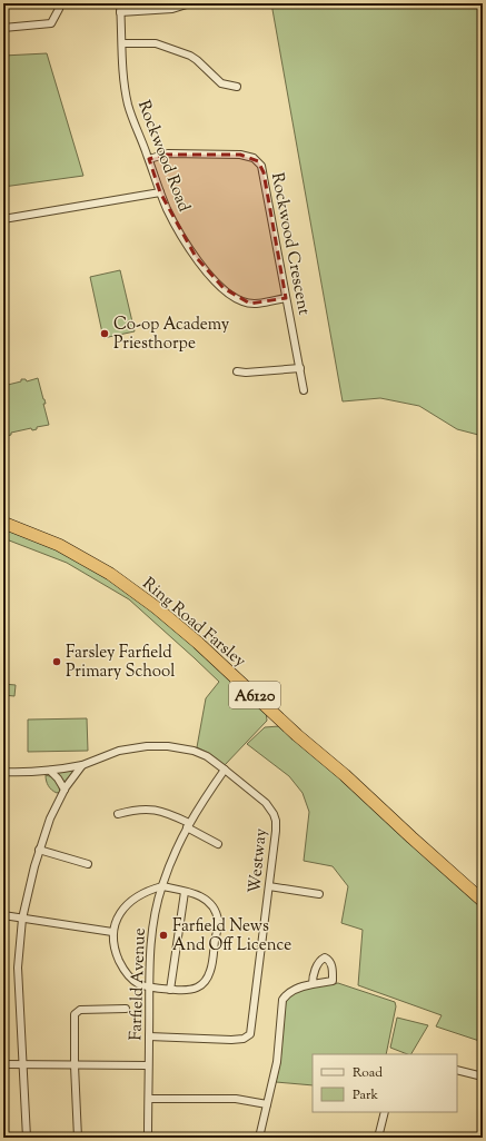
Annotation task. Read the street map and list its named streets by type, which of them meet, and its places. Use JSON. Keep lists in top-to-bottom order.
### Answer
{
  "streets": {
    "highway": ["Ring Road Farsley", "A6120"],
    "street": [
      "Rockwood Road",
      "Rockwood Crescent",
      "Westway",
      "Farfield Avenue"
    ]
  },
  "crossings": [
    ["Rockwood Road", "Rockwood Crescent"],
    ["Westway", "Farfield Avenue"]
  ],
  "places": ["Co-op Academy Priesthorpe", "Farsley Farfield Primary School", "Farfield News And Off Licence"],
  "legend": ["Road", "Park"]
}
